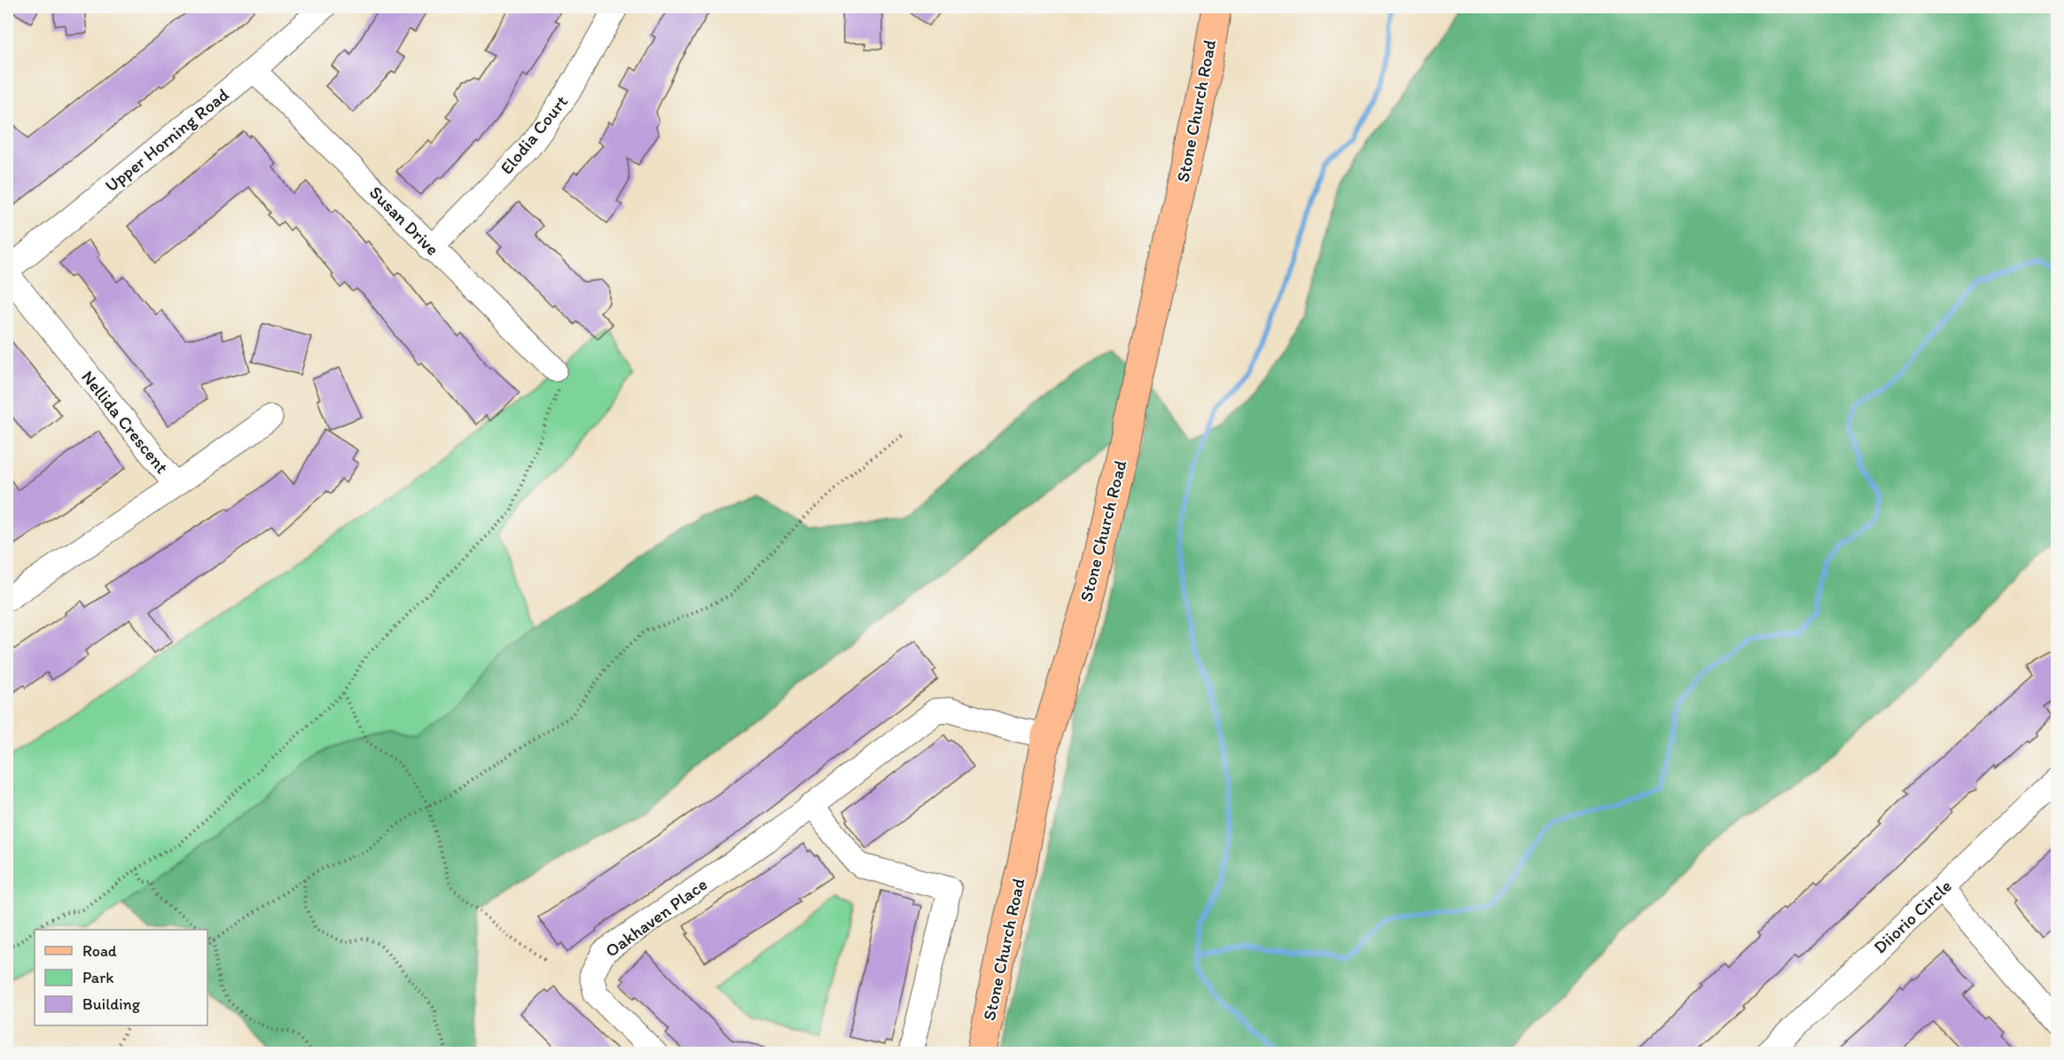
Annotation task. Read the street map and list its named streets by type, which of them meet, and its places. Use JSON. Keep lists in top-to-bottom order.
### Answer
{
  "streets": {
    "main road": ["Stone Church Road"],
    "street": [
      "Elodia Court",
      "Upper Horning Road",
      "Susan Drive",
      "Nellida Crescent",
      "Diiorio Circle",
      "Oakhaven Place"
    ]
  },
  "crossings": [
    ["Stone Church Road", "Oakhaven Place"],
    ["Elodia Court", "Susan Drive"],
    ["Upper Horning Road", "Susan Drive"]
  ],
  "legend": ["Road", "Park", "Building"]
}
